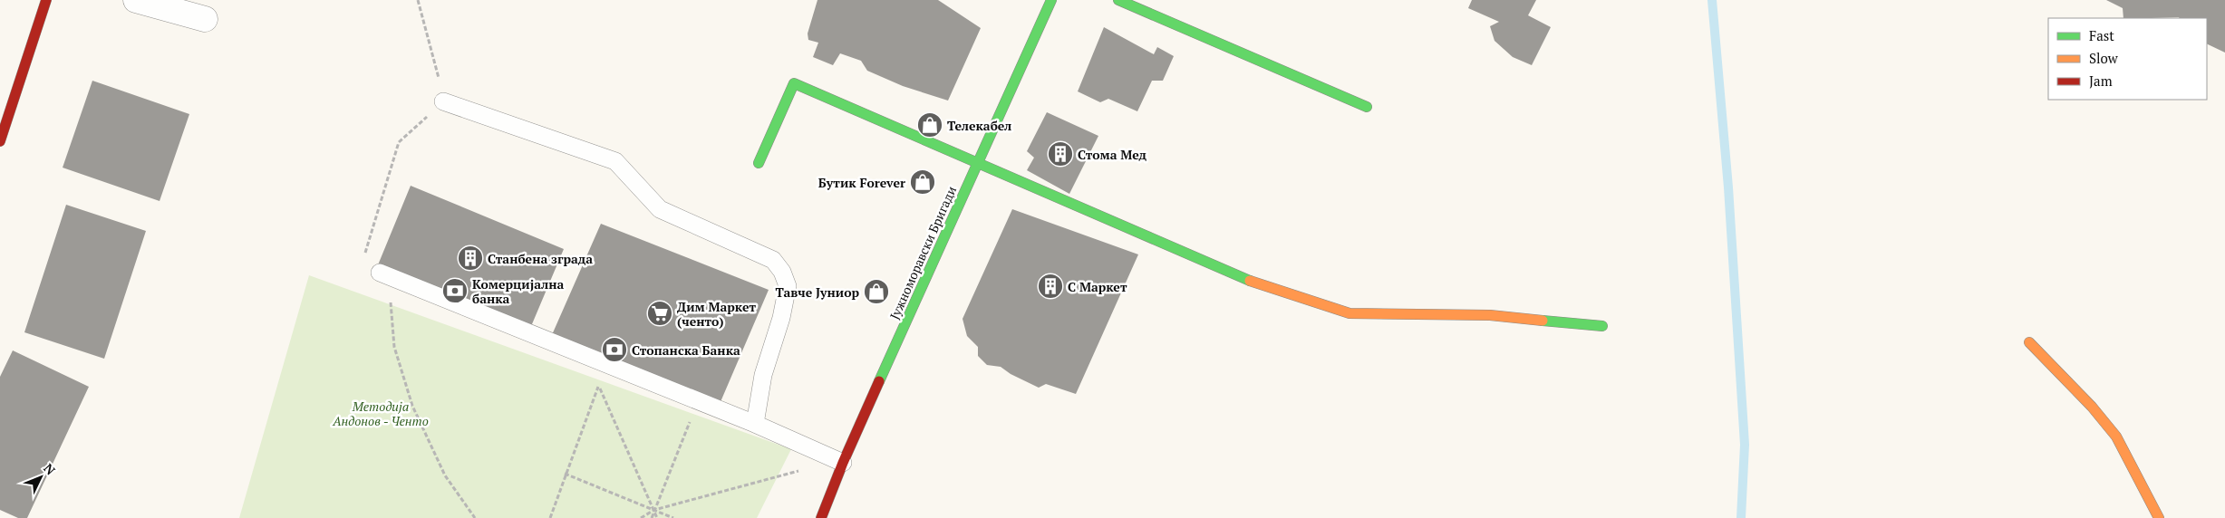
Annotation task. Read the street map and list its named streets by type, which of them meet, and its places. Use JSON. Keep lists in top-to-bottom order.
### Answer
{
  "streets": {
    "street": ["Јужноморавски Бригади"]
  },
  "parks": ["Методија Андонов - Ченто"],
  "places": {
    "shop": ["Телекабел", "Бутик Forever", "Тавче Јуниор"],
    "building": ["Стома Мед", "Станбена зграда", "С Маркет"],
    "bank": ["Комерцијална банка", "Стопанска Банка"],
    "supermarket": ["Дим Маркет (ченто)"]
  },
  "legend": ["Fast", "Slow", "Jam"],
  "north": "top right"
}
